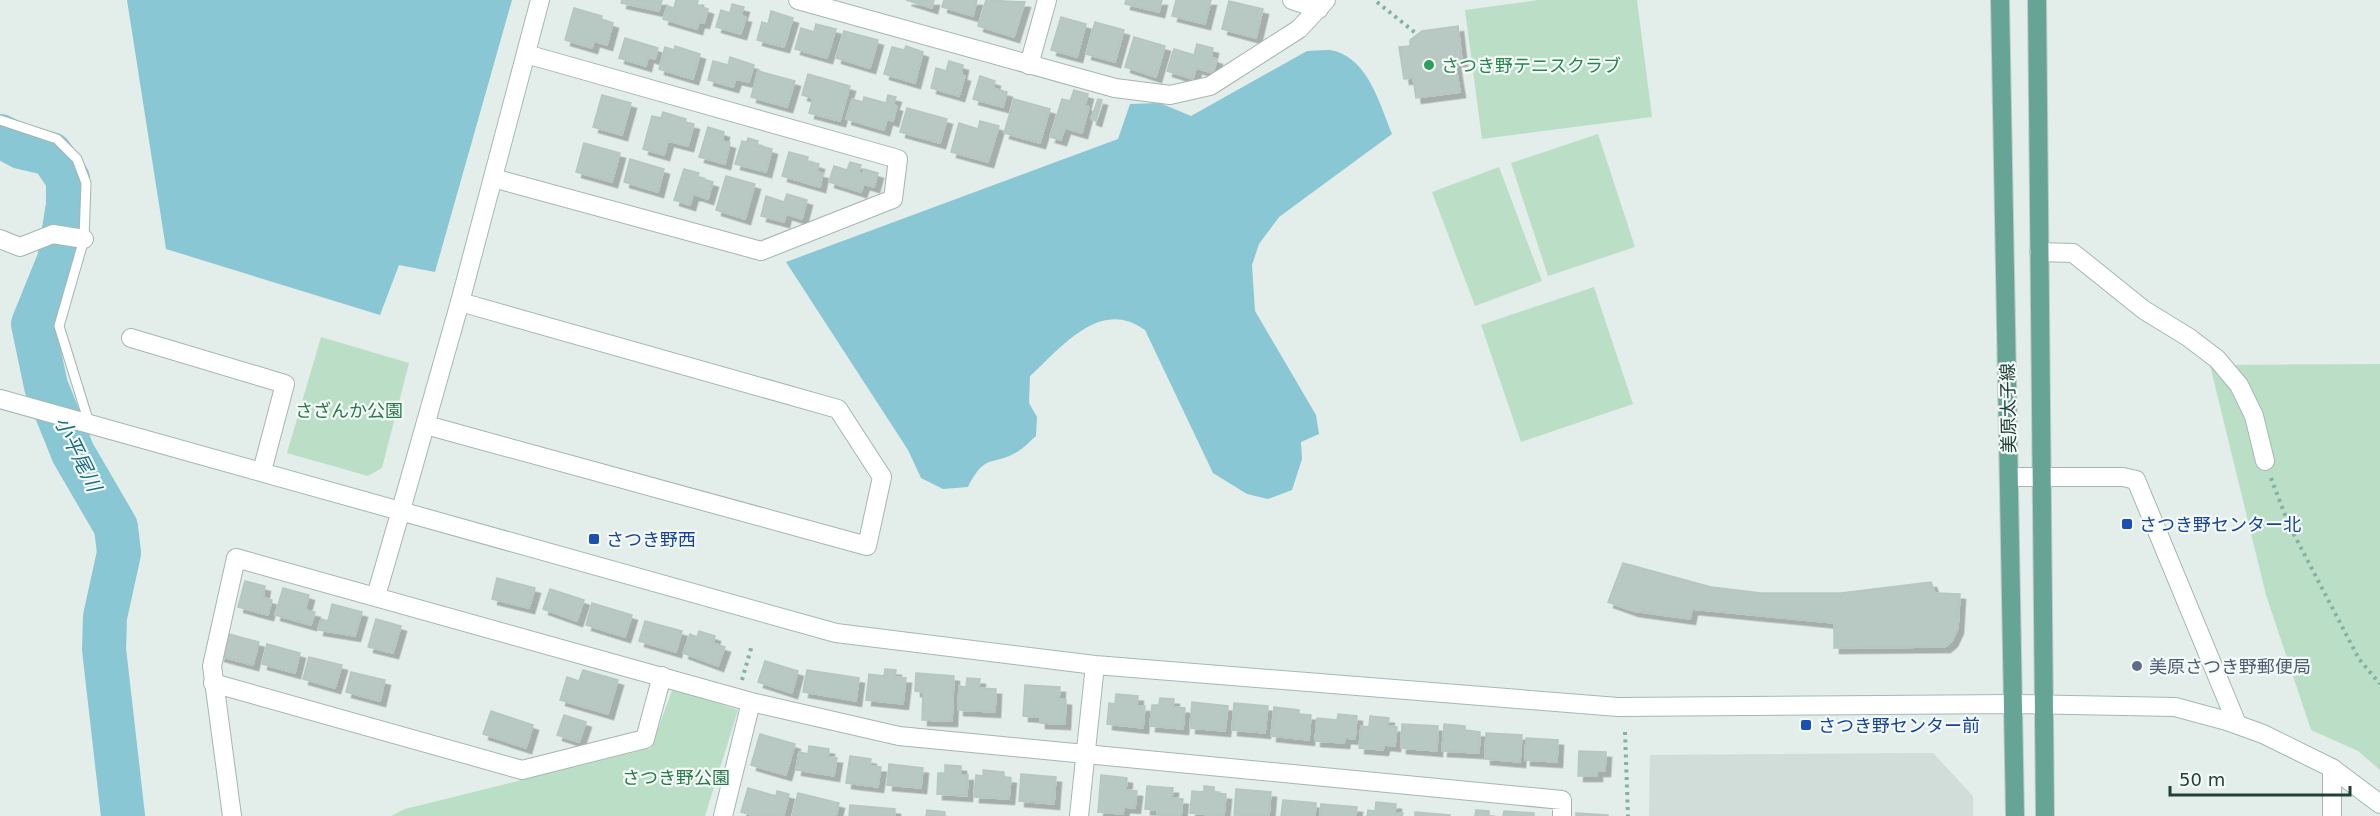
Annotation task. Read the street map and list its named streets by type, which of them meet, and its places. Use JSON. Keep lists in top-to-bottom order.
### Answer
{
  "streets": {
    "main road": ["美原太子線"]
  },
  "water": ["小平尾川"],
  "parks": ["さざんか公園", "さつき野公園"],
  "places": {
    "other": ["さつき野テニスクラブ", "美原さつき野郵便局"],
    "transit": ["さつき野センター北", "さつき野西", "さつき野センター前"]
  },
  "scale_bar": "50 m"
}
